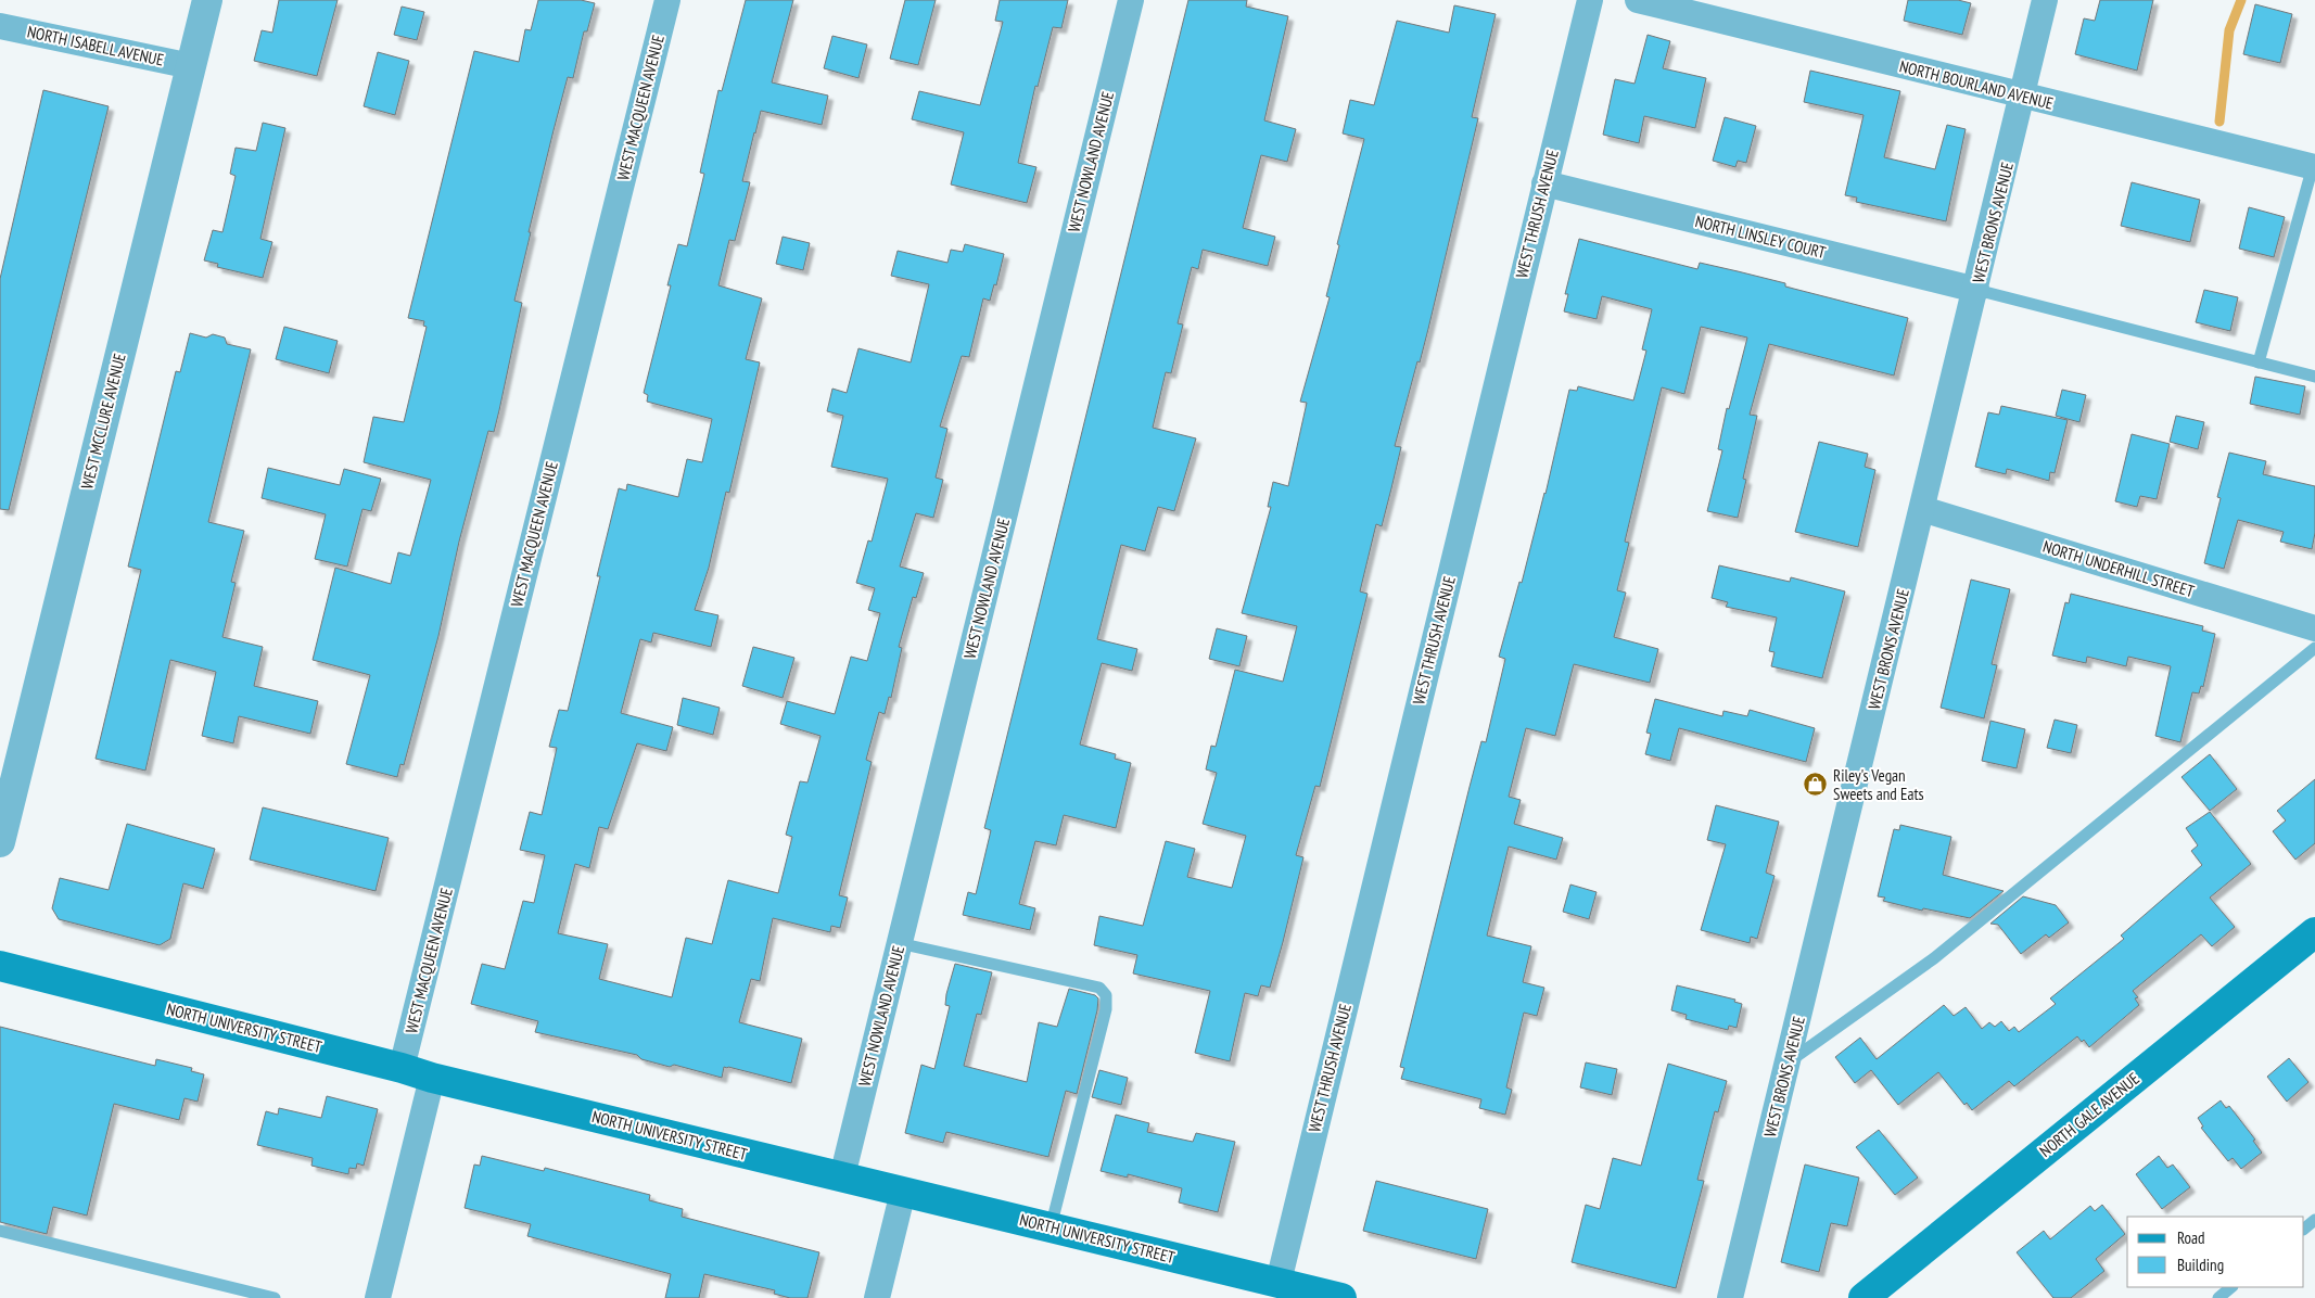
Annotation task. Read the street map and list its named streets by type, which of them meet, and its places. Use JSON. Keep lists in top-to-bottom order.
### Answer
{
  "streets": {
    "main road": ["NORTH UNIVERSITY STREET", "NORTH GALE AVENUE"],
    "street": [
      "NORTH ISABELL AVENUE",
      "NORTH BOURLAND AVENUE",
      "WEST MACQUEEN AVENUE",
      "WEST NOWLAND AVENUE",
      "WEST THRUSH AVENUE",
      "WEST BRONS AVENUE",
      "NORTH LINSLEY COURT",
      "WEST MCCLURE AVENUE",
      "NORTH UNDERHILL STREET"
    ]
  },
  "crossings": [
    ["NORTH ISABELL AVENUE", "WEST MCCLURE AVENUE"],
    ["NORTH BOURLAND AVENUE", "WEST BRONS AVENUE"],
    ["WEST MACQUEEN AVENUE", "NORTH UNIVERSITY STREET"],
    ["WEST NOWLAND AVENUE", "NORTH UNIVERSITY STREET"],
    ["WEST THRUSH AVENUE", "NORTH LINSLEY COURT"],
    ["WEST THRUSH AVENUE", "NORTH UNIVERSITY STREET"],
    ["WEST BRONS AVENUE", "NORTH LINSLEY COURT"],
    ["WEST BRONS AVENUE", "NORTH UNDERHILL STREET"]
  ],
  "places": {
    "shop": ["Riley's Vegan Sweets and Eats"]
  },
  "legend": ["Road", "Building"]
}
